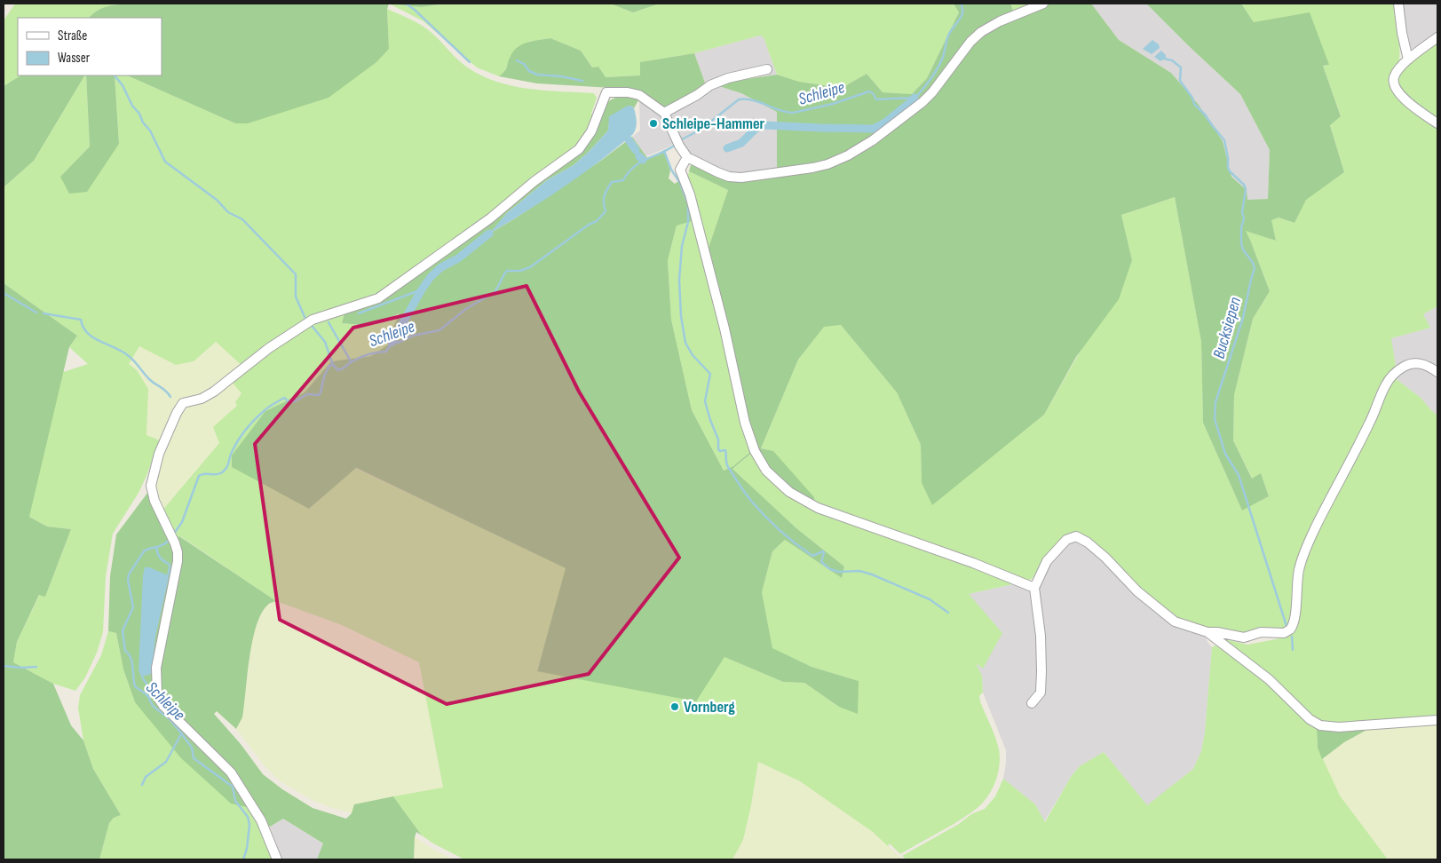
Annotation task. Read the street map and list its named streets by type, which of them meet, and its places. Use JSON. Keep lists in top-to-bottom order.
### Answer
{
  "water": ["Schleipe", "Bucksiepen"],
  "places": ["Schleipe-Hammer", "Vornberg"],
  "legend": ["Straße", "Wasser"]
}
